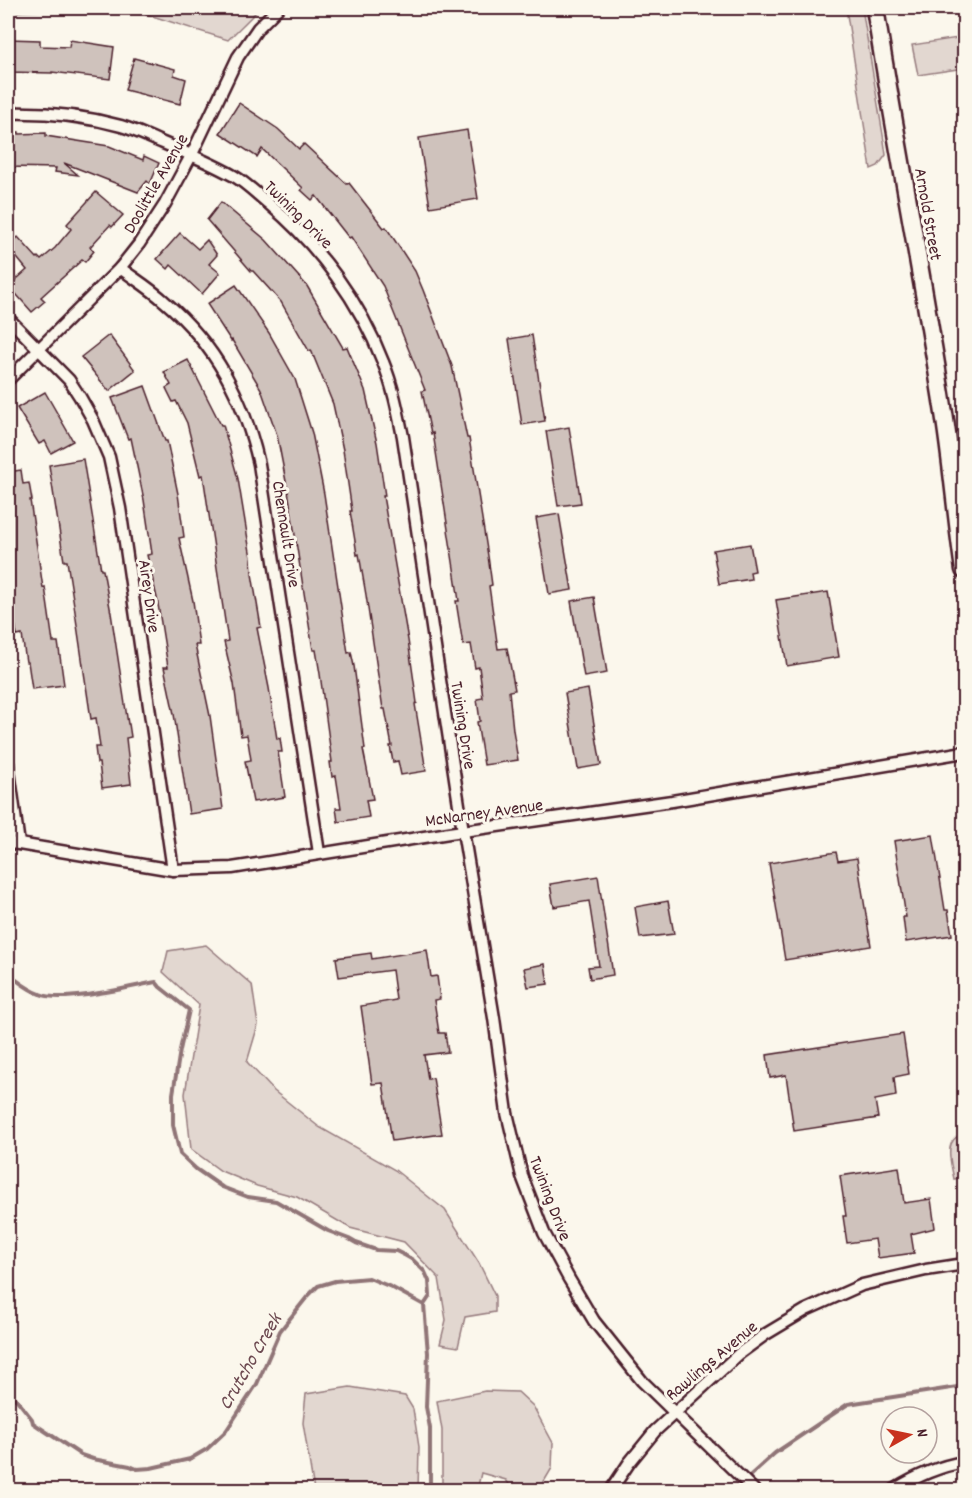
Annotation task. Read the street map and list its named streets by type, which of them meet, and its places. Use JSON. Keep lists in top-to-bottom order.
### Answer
{
  "streets": {
    "main road": ["Arnold Street"],
    "street": [
      "Doolittle Avenue",
      "Twining Drive",
      "Chennault Drive",
      "Airey Drive",
      "McNarney Avenue",
      "Rawlings Avenue"
    ]
  },
  "crossings": [
    ["Doolittle Avenue", "Twining Drive"],
    ["Doolittle Avenue", "Chennault Drive"],
    ["Doolittle Avenue", "Airey Drive"],
    ["Twining Drive", "McNarney Avenue"],
    ["Twining Drive", "Rawlings Avenue"],
    ["Chennault Drive", "McNarney Avenue"],
    ["Airey Drive", "McNarney Avenue"]
  ],
  "water": ["Crutcho Creek"],
  "north": "right"
}
